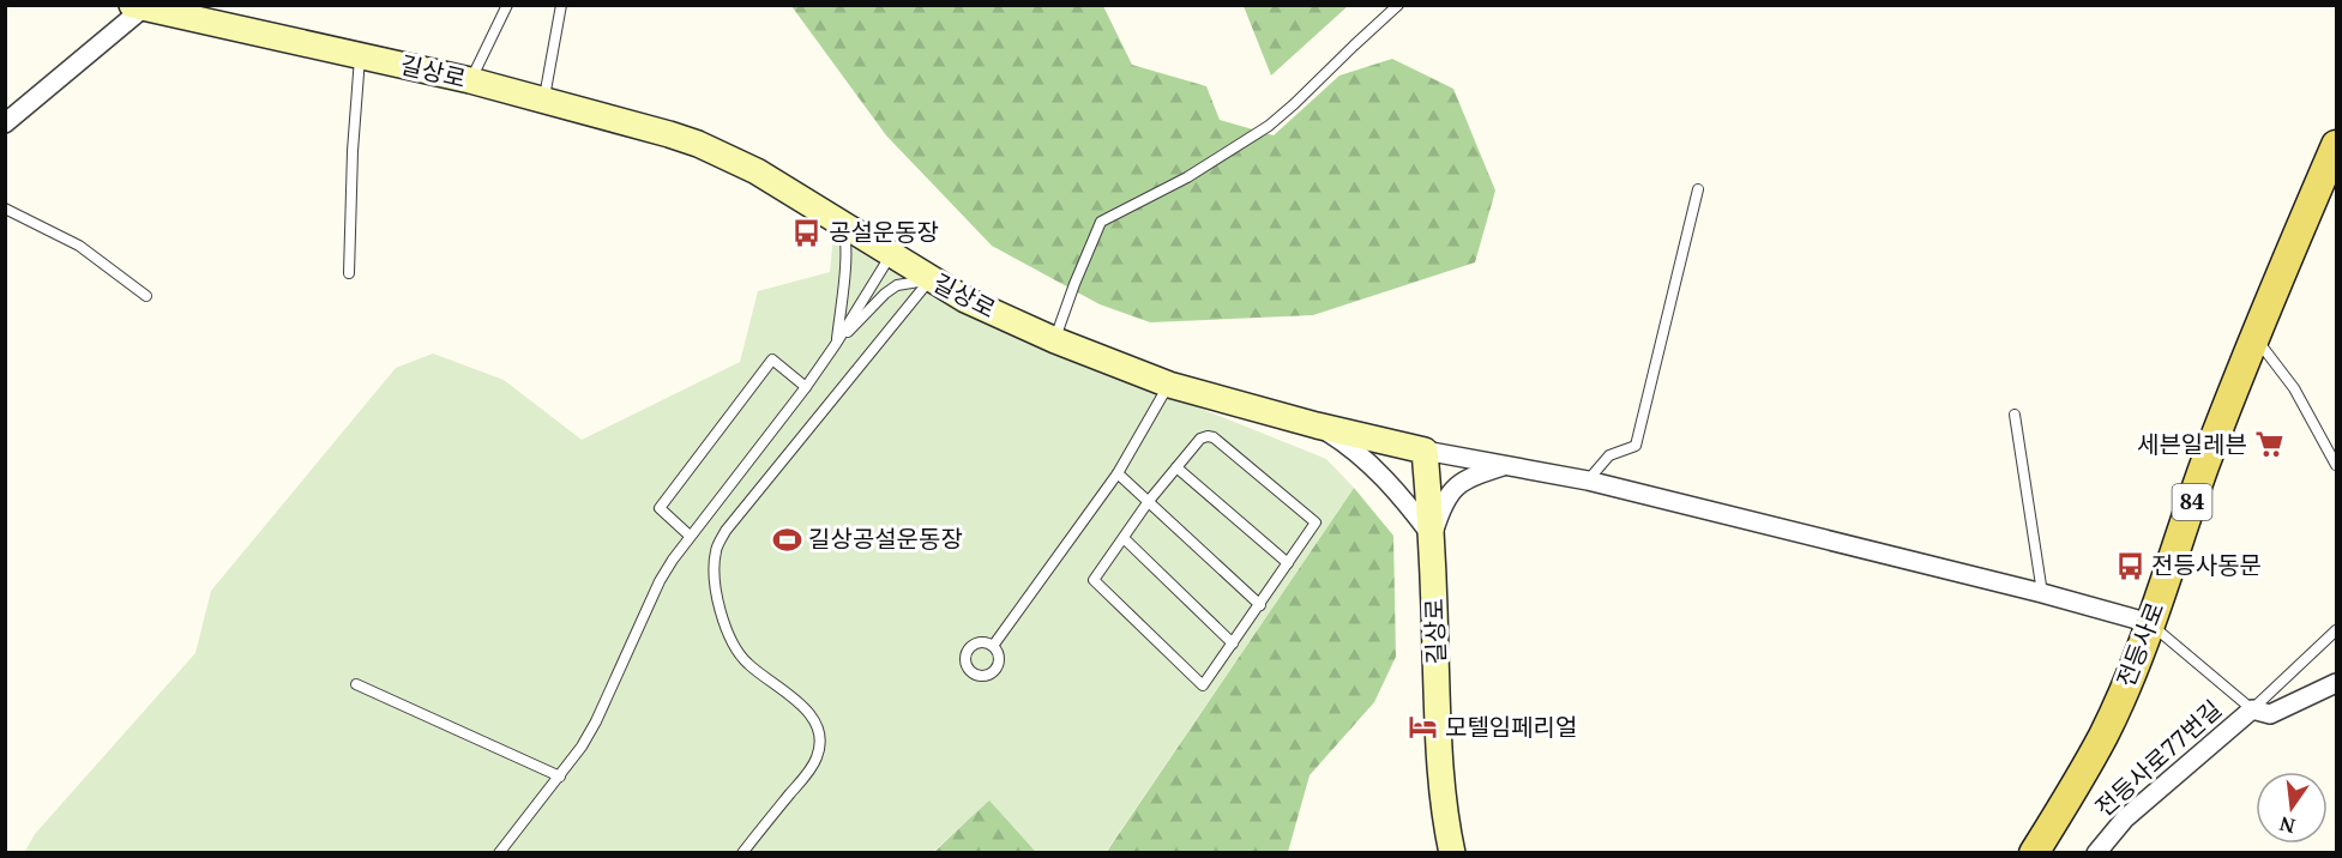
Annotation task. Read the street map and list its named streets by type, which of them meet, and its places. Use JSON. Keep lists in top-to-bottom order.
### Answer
{
  "streets": {
    "main road": ["84", "전등사로"],
    "street": ["길상로", "전등사로77번길"]
  },
  "places": {
    "bus stop": ["공설운동장", "전등사동문"],
    "supermarket": ["세븐일레븐"],
    "sports": ["길상공설운동장"],
    "hotel": ["모텔임페리얼"]
  },
  "north": "bottom"
}
